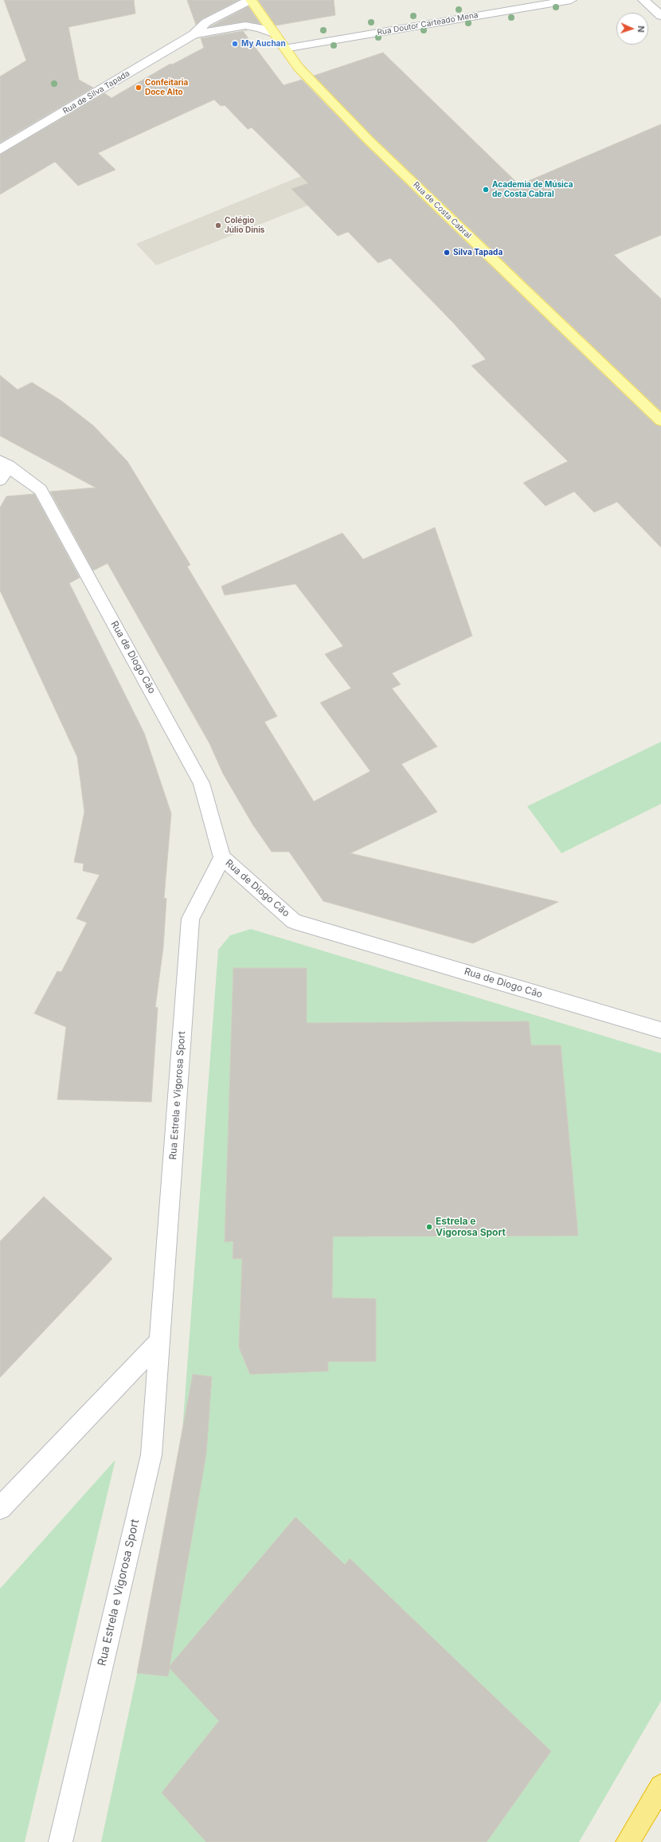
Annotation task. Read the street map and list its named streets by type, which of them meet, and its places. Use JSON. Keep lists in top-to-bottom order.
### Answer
{
  "streets": {
    "main road": ["Rua de Costa Cabral"],
    "street": [
      "Rua Doutor Carteado Mena",
      "Rua de Silva Tapada",
      "Rua de Diogo Cão",
      "Rua Estrela e Vigorosa Sport"
    ]
  },
  "crossings": [
    ["Rua Doutor Carteado Mena", "Rua de Costa Cabral"],
    ["Rua de Diogo Cão", "Rua Estrela e Vigorosa Sport"]
  ],
  "places": [
    "My Auchan",
    "Confeitaria Doce Alto",
    "Academia de Música de Costa Cabral",
    "Colégio Júlio Dinis",
    "Silva Tapada",
    "Estrela e Vigorosa Sport"
  ],
  "north": "right"
}
